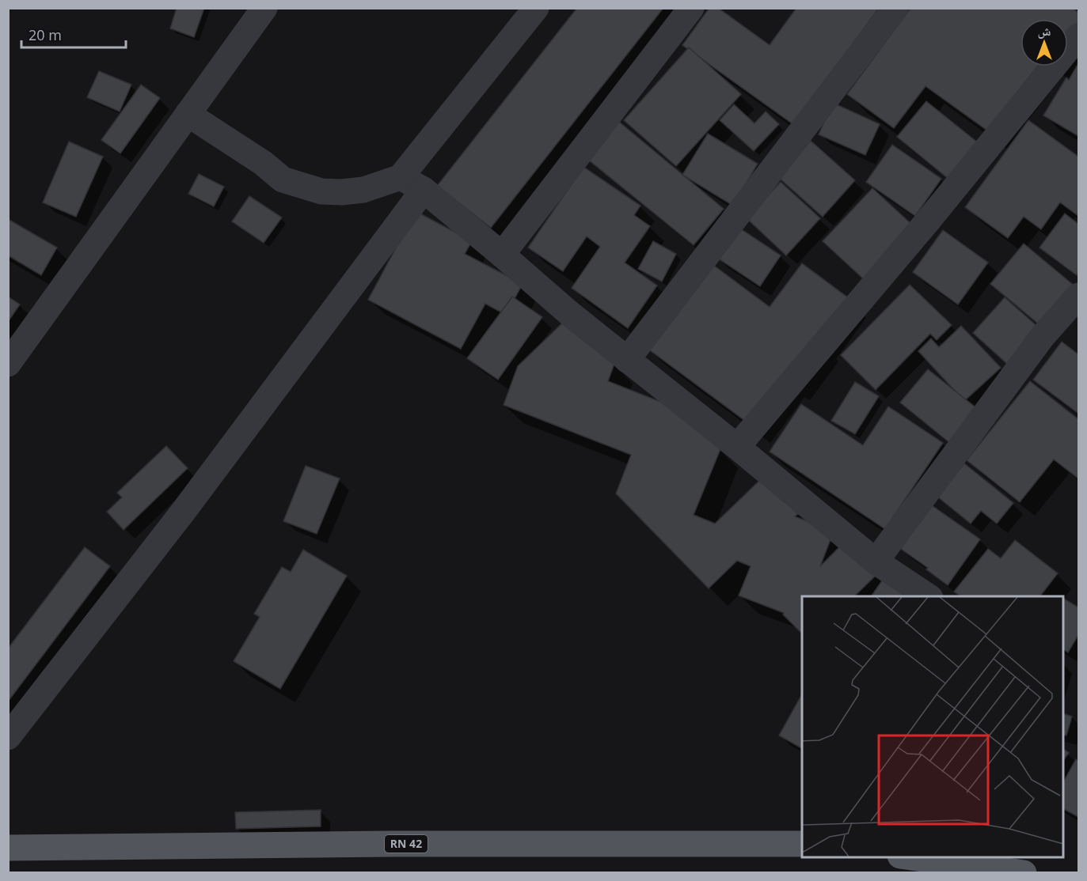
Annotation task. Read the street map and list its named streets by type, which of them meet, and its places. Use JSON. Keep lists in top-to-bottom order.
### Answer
{
  "streets": {
    "main road": ["RN 42"]
  },
  "scale_bar": "20 m",
  "north": "top"
}
